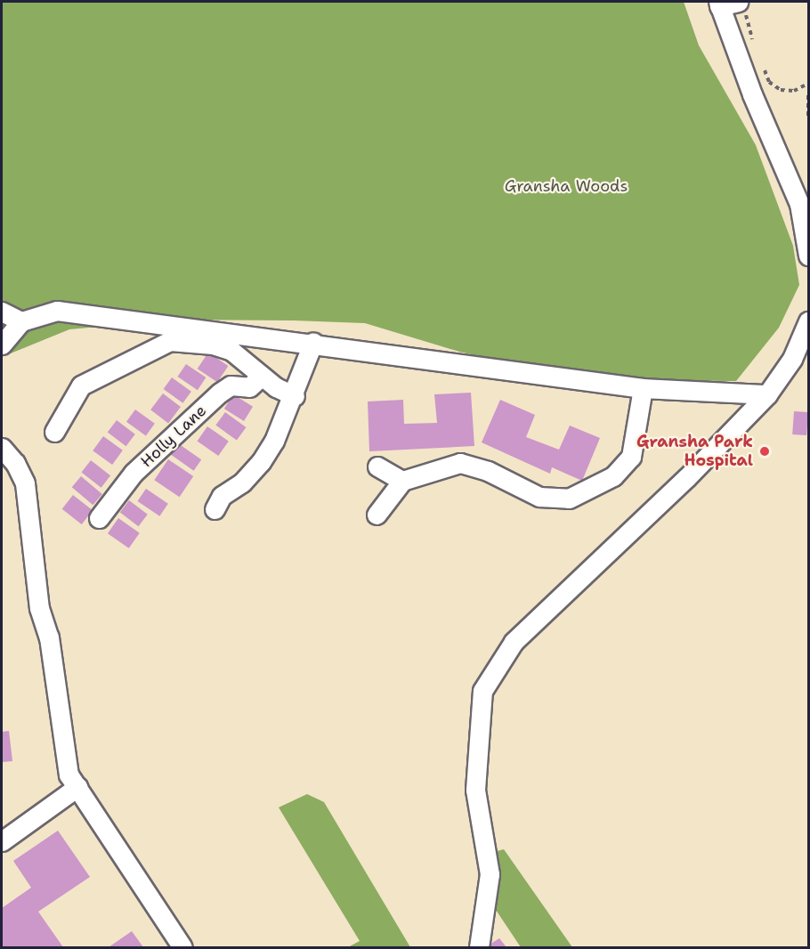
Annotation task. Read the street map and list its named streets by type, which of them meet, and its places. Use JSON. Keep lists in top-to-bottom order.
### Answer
{
  "streets": {
    "street": ["Holly Lane"]
  },
  "parks": ["Gransha Woods"],
  "places": ["Gransha Park Hospital"]
}
